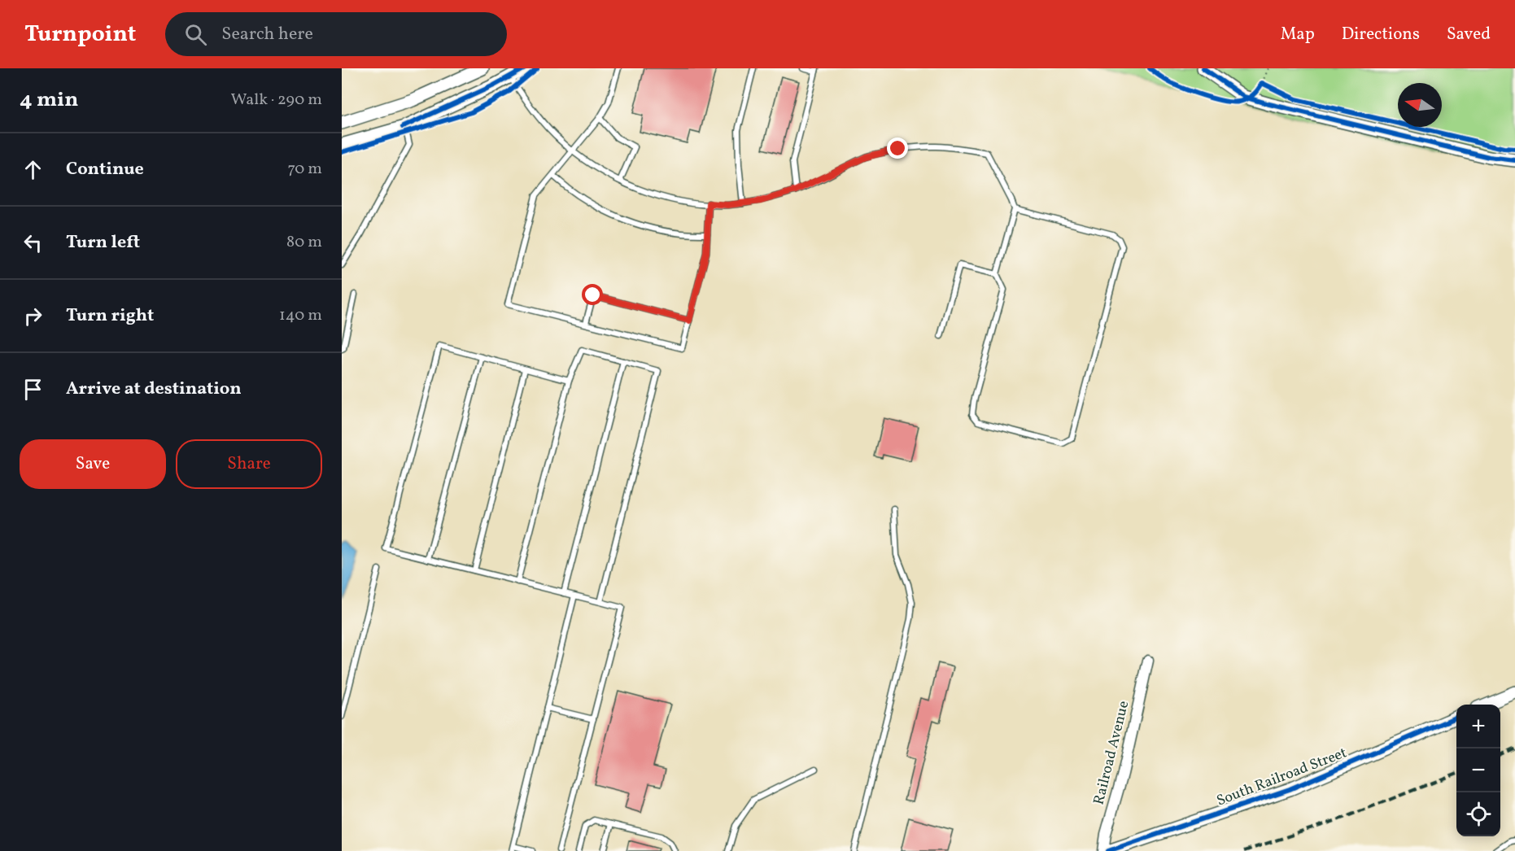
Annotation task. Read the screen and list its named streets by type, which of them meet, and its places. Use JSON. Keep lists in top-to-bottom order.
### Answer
{
  "streets": {
    "street": ["Railroad Avenue", "South Railroad Street"]
  },
  "north": "left",
  "page": {
    "header": "Turnpoint",
    "search": "Search here",
    "nav": ["Map", "Directions", "Saved"],
    "heading": ["4 min", "Walk · 290 m"],
    "list": [
      ["Continue", "70 m"],
      ["Turn left", "80 m"],
      ["Turn right", "140 m"],
      "Arrive at destination"
    ],
    "buttons": ["Save", "Share"],
    "map_buttons": ["+", "−"]
  }
}
